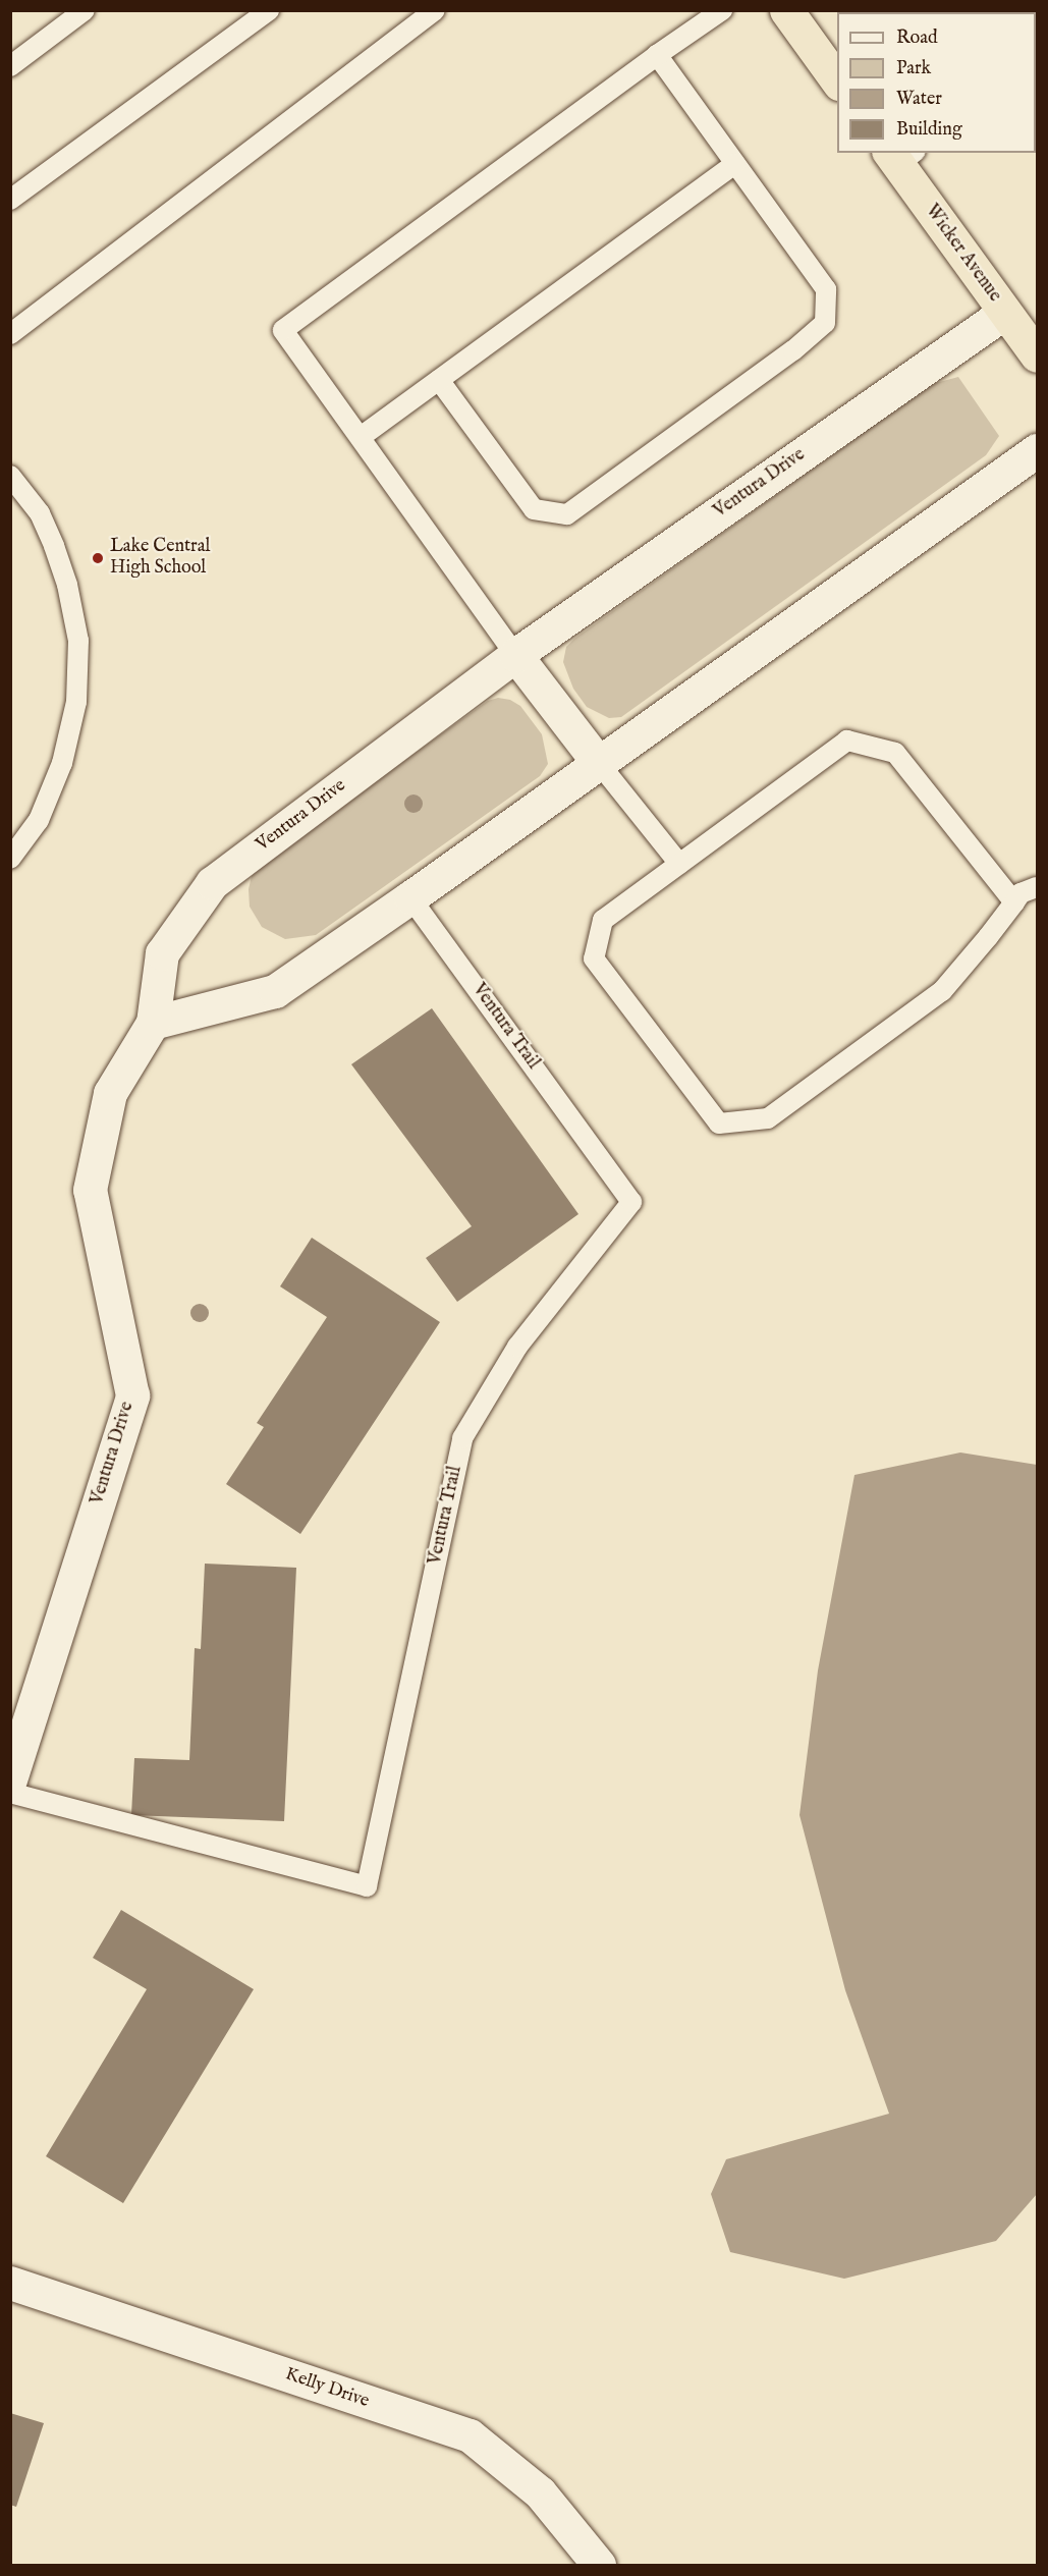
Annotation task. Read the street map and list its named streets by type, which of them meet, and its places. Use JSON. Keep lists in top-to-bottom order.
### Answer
{
  "streets": {
    "highway": ["Wicker Avenue"],
    "street": ["Ventura Drive", "Kelly Drive"],
    "lane": ["Ventura Trail"]
  },
  "crossings": [
    ["Wicker Avenue", "Ventura Drive"]
  ],
  "places": ["Lake Central High School"],
  "legend": [
    "Road",
    "Park",
    "Water",
    "Building"
  ]
}
